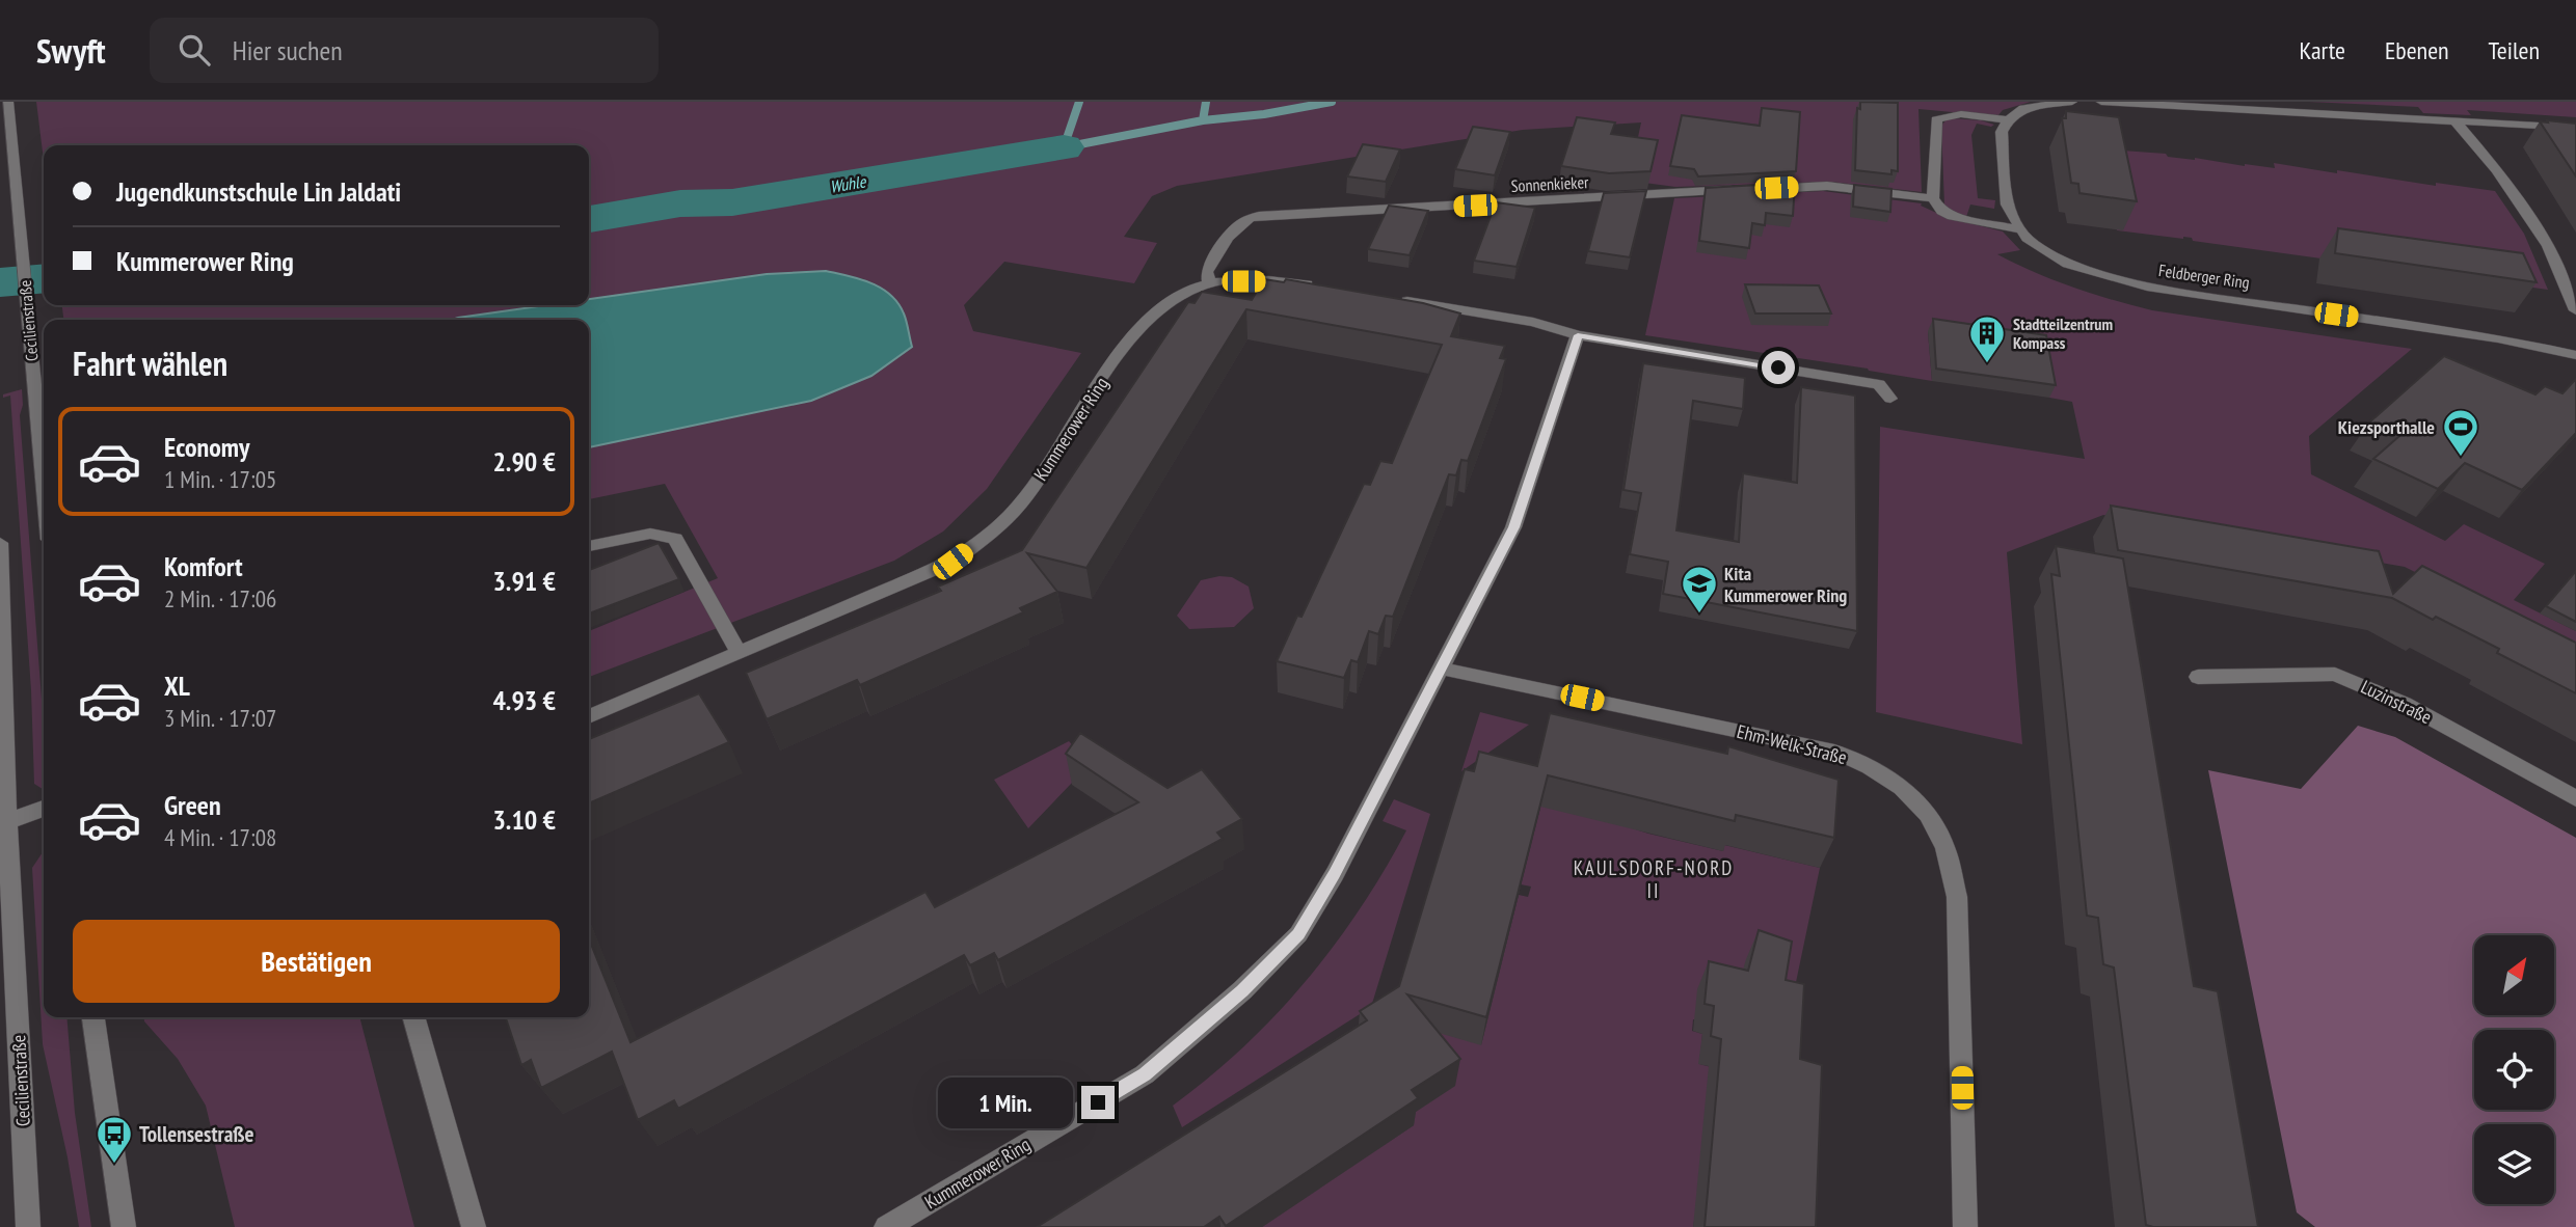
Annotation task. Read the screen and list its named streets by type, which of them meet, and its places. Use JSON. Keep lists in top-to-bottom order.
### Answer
{
  "streets": {
    "street": [
      "Sonnenkieker",
      "Feldberger Ring",
      "Cecilienstraße",
      "Kummerower Ring",
      "Luzinstraße",
      "Ehm-Welk-Straße"
    ]
  },
  "crossings": [
    ["Sonnenkieker", "Kummerower Ring"],
    ["Kummerower Ring", "Ehm-Welk-Straße"]
  ],
  "districts": ["KAULSDORF-NORD II"],
  "water": ["Wuhle"],
  "places": {
    "building": ["Stadtteilzentrum Kompass"],
    "sports": ["Kiezsporthalle"],
    "school or university": ["Kita Kummerower Ring"],
    "bus stop": ["Tollensestraße"]
  },
  "north": "top right",
  "page": {
    "header": "Swyft",
    "search": "Hier suchen",
    "nav": ["Karte", "Ebenen", "Teilen"],
    "banner": ["Jugendkunstschule Lin Jaldati", "Kummerower Ring"],
    "heading": "Fahrt wählen",
    "list": [
      {
        "name": "Economy",
        "note": "1 Min. · 17:05",
        "value": "2.90 €"
      },
      {
        "name": "Komfort",
        "note": "2 Min. · 17:06",
        "value": "3.91 €"
      },
      {
        "name": "XL",
        "note": "3 Min. · 17:07",
        "value": "4.93 €"
      },
      {
        "name": "Green",
        "note": "4 Min. · 17:08",
        "value": "3.10 €"
      }
    ],
    "buttons": "Bestätigen",
    "bubble": "1 Min."
  }
}
